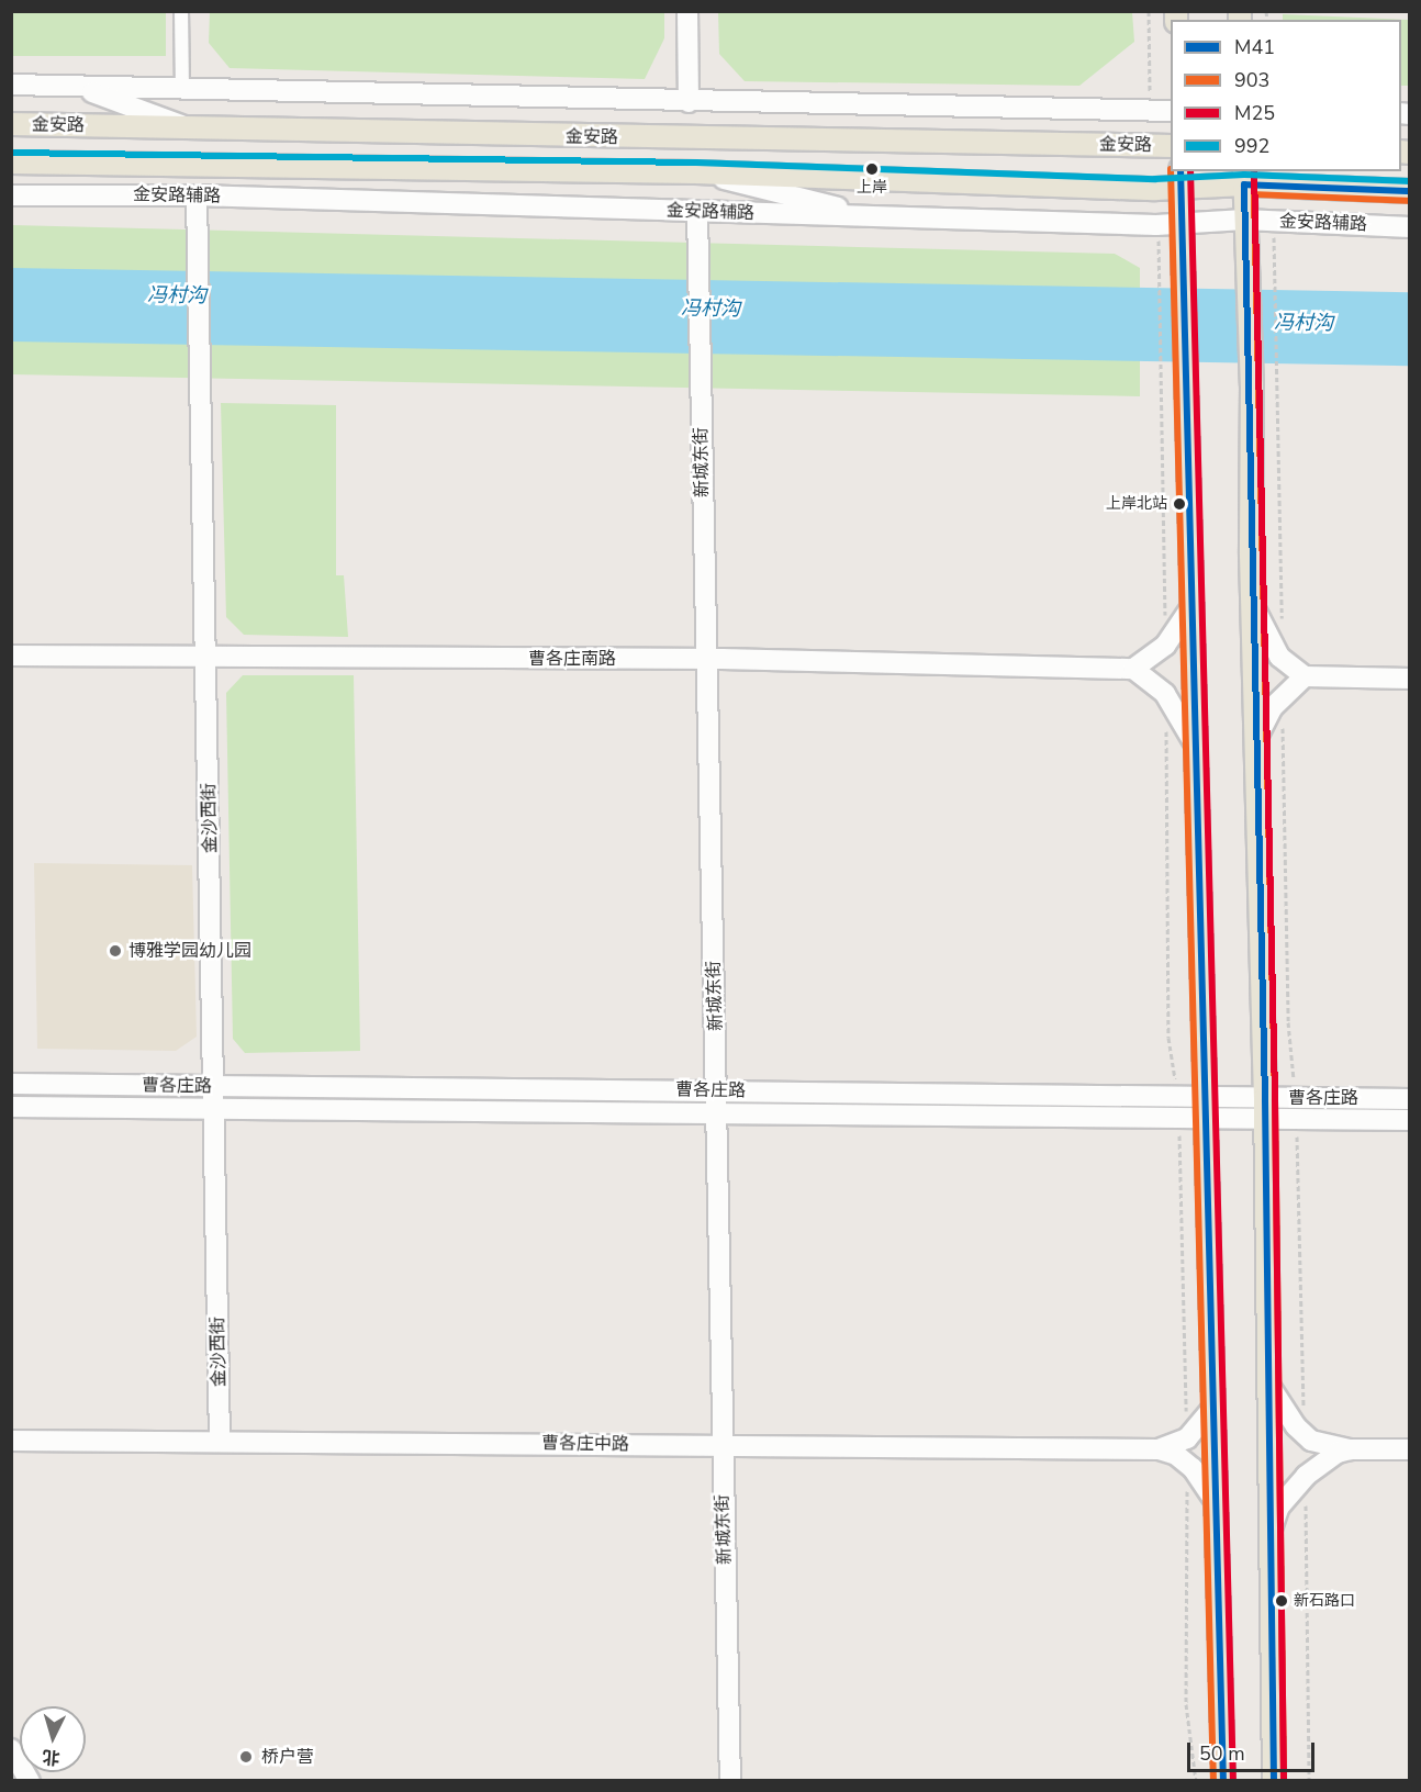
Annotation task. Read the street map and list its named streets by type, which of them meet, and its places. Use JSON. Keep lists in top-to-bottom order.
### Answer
{
  "streets": {
    "main road": ["金安路"],
    "street": [
      "金安路辅路",
      "新城东街",
      "曹各庄南路",
      "金沙西街",
      "曹各庄路",
      "曹各庄中路"
    ]
  },
  "crossings": [
    ["金安路辅路", "新城东街"],
    ["金安路辅路", "金沙西街"],
    ["新城东街", "曹各庄南路"],
    ["新城东街", "曹各庄路"],
    ["新城东街", "曹各庄中路"],
    ["曹各庄南路", "金沙西街"],
    ["金沙西街", "曹各庄路"],
    ["金沙西街", "曹各庄中路"]
  ],
  "water": ["冯村沟"],
  "places": [
    "上岸",
    "上岸北站",
    "博雅学园幼儿园",
    "新石路口",
    "桥户营"
  ],
  "lines": [
    "transit line 992",
    "transit line M41",
    "transit line 903",
    "transit line M25"
  ],
  "legend": [
    "M41",
    "903",
    "M25",
    "992"
  ],
  "scale_bar": "50 m",
  "north": "bottom"
}
